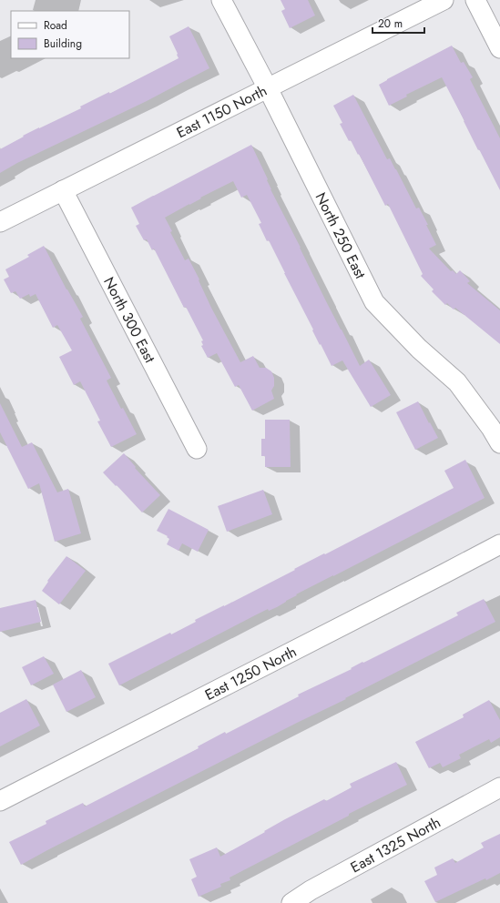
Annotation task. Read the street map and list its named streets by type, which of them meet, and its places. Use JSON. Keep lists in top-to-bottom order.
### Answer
{
  "streets": {
    "street": [
      "East 1150 North",
      "North 250 East",
      "North 300 East",
      "East 1250 North",
      "East 1325 North"
    ]
  },
  "crossings": [
    ["East 1150 North", "North 250 East"],
    ["East 1150 North", "North 300 East"]
  ],
  "legend": ["Road", "Building"],
  "scale_bar": "20 m"
}
